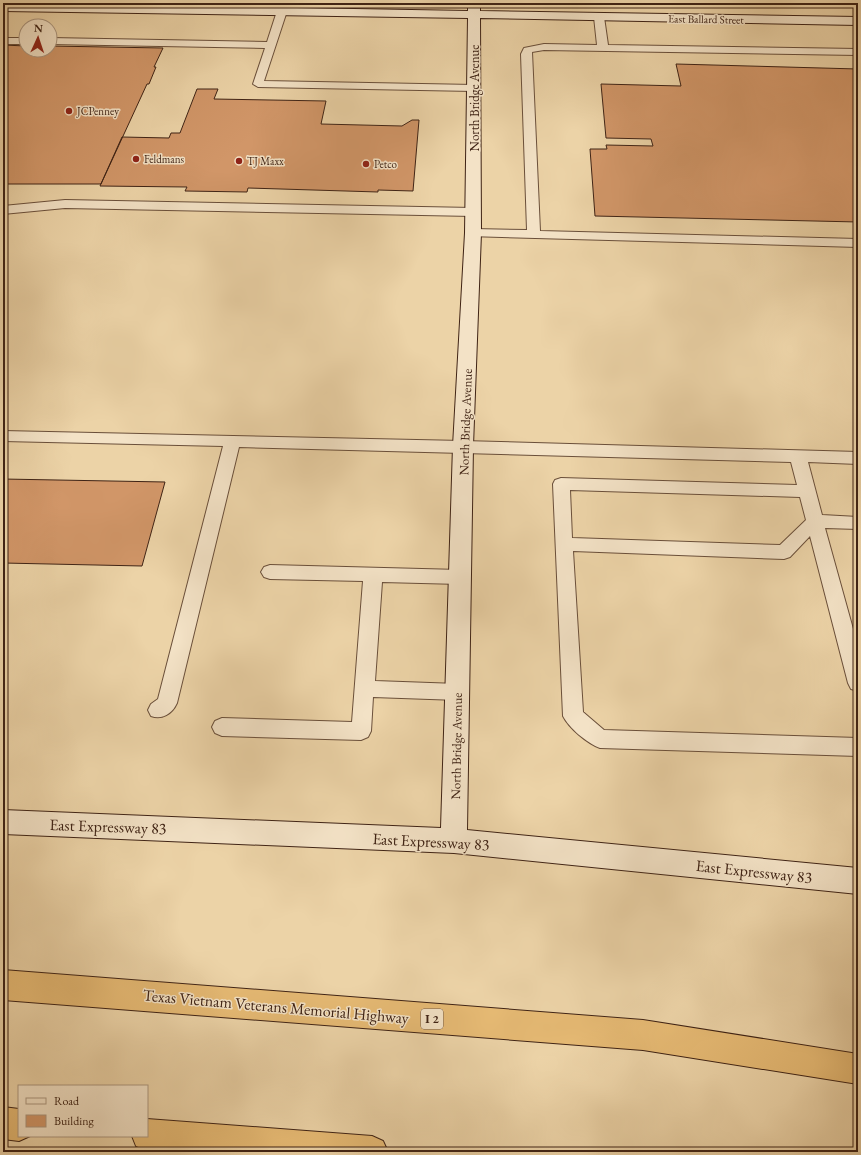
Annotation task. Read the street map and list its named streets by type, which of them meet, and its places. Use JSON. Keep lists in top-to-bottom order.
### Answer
{
  "streets": {
    "highway": ["Texas Vietnam Veterans Memorial Highway", "I 2"],
    "street": ["East Ballard Street", "North Bridge Avenue", "East Expressway 83"]
  },
  "crossings": [
    ["East Ballard Street", "North Bridge Avenue"],
    ["North Bridge Avenue", "East Expressway 83"]
  ],
  "places": [
    "JCPenney",
    "Feldmans",
    "TJ Maxx",
    "Petco"
  ],
  "legend": ["Road", "Building"],
  "north": "top"
}
